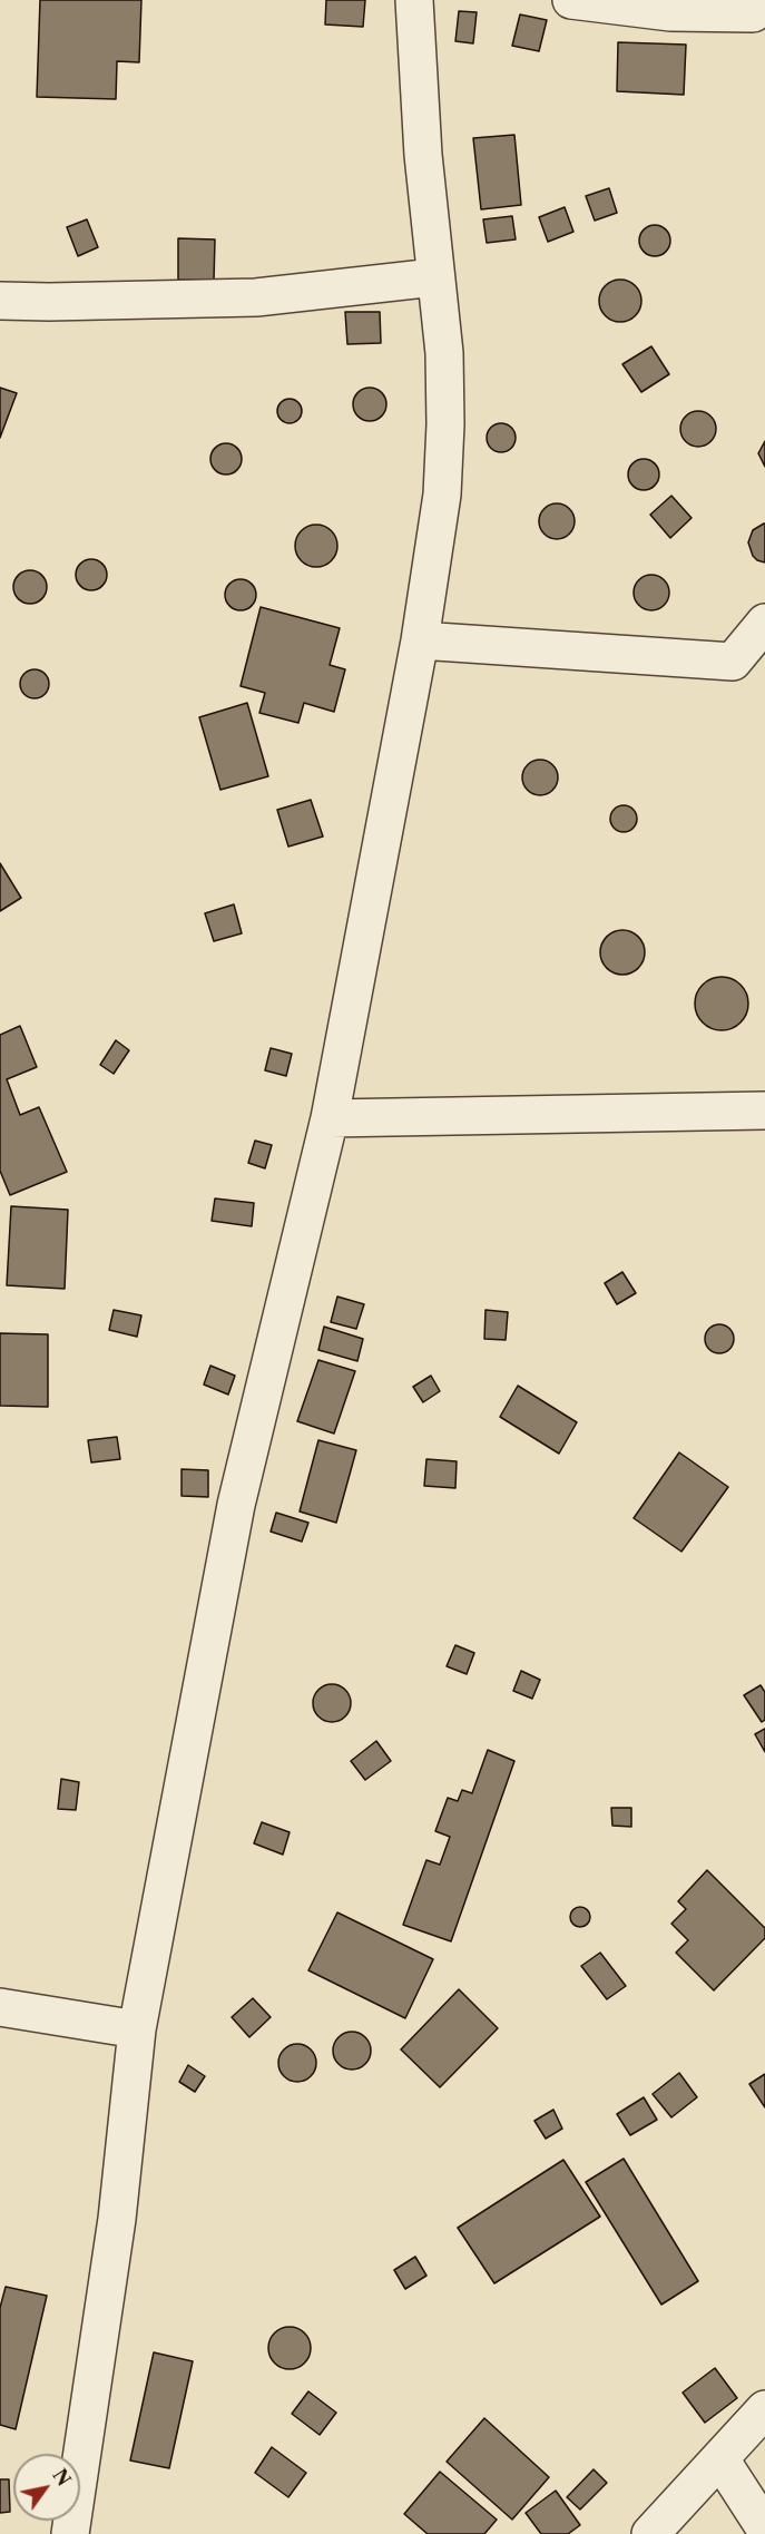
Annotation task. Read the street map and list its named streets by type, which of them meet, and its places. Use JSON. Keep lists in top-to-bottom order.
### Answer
{
  "north": "top right"
}
